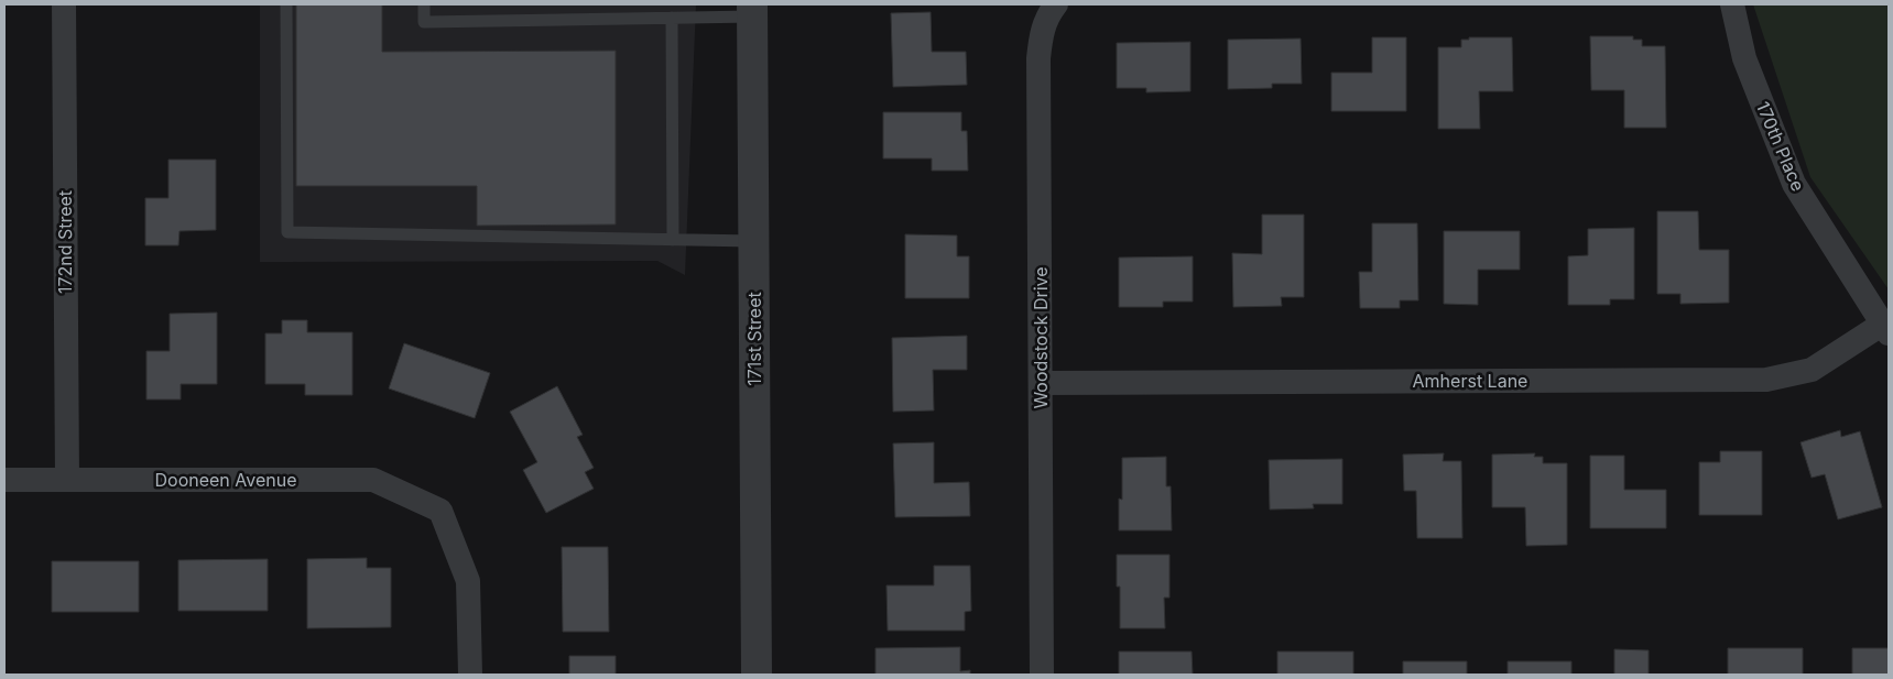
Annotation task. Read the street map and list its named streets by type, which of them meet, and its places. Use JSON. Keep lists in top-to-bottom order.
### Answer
{
  "streets": {
    "street": [
      "170th Place",
      "172nd Street",
      "Woodstock Drive",
      "171st Street",
      "Amherst Lane",
      "Dooneen Avenue"
    ]
  },
  "crossings": [
    ["170th Place", "Amherst Lane"],
    ["172nd Street", "Dooneen Avenue"],
    ["Woodstock Drive", "Amherst Lane"]
  ]
}
